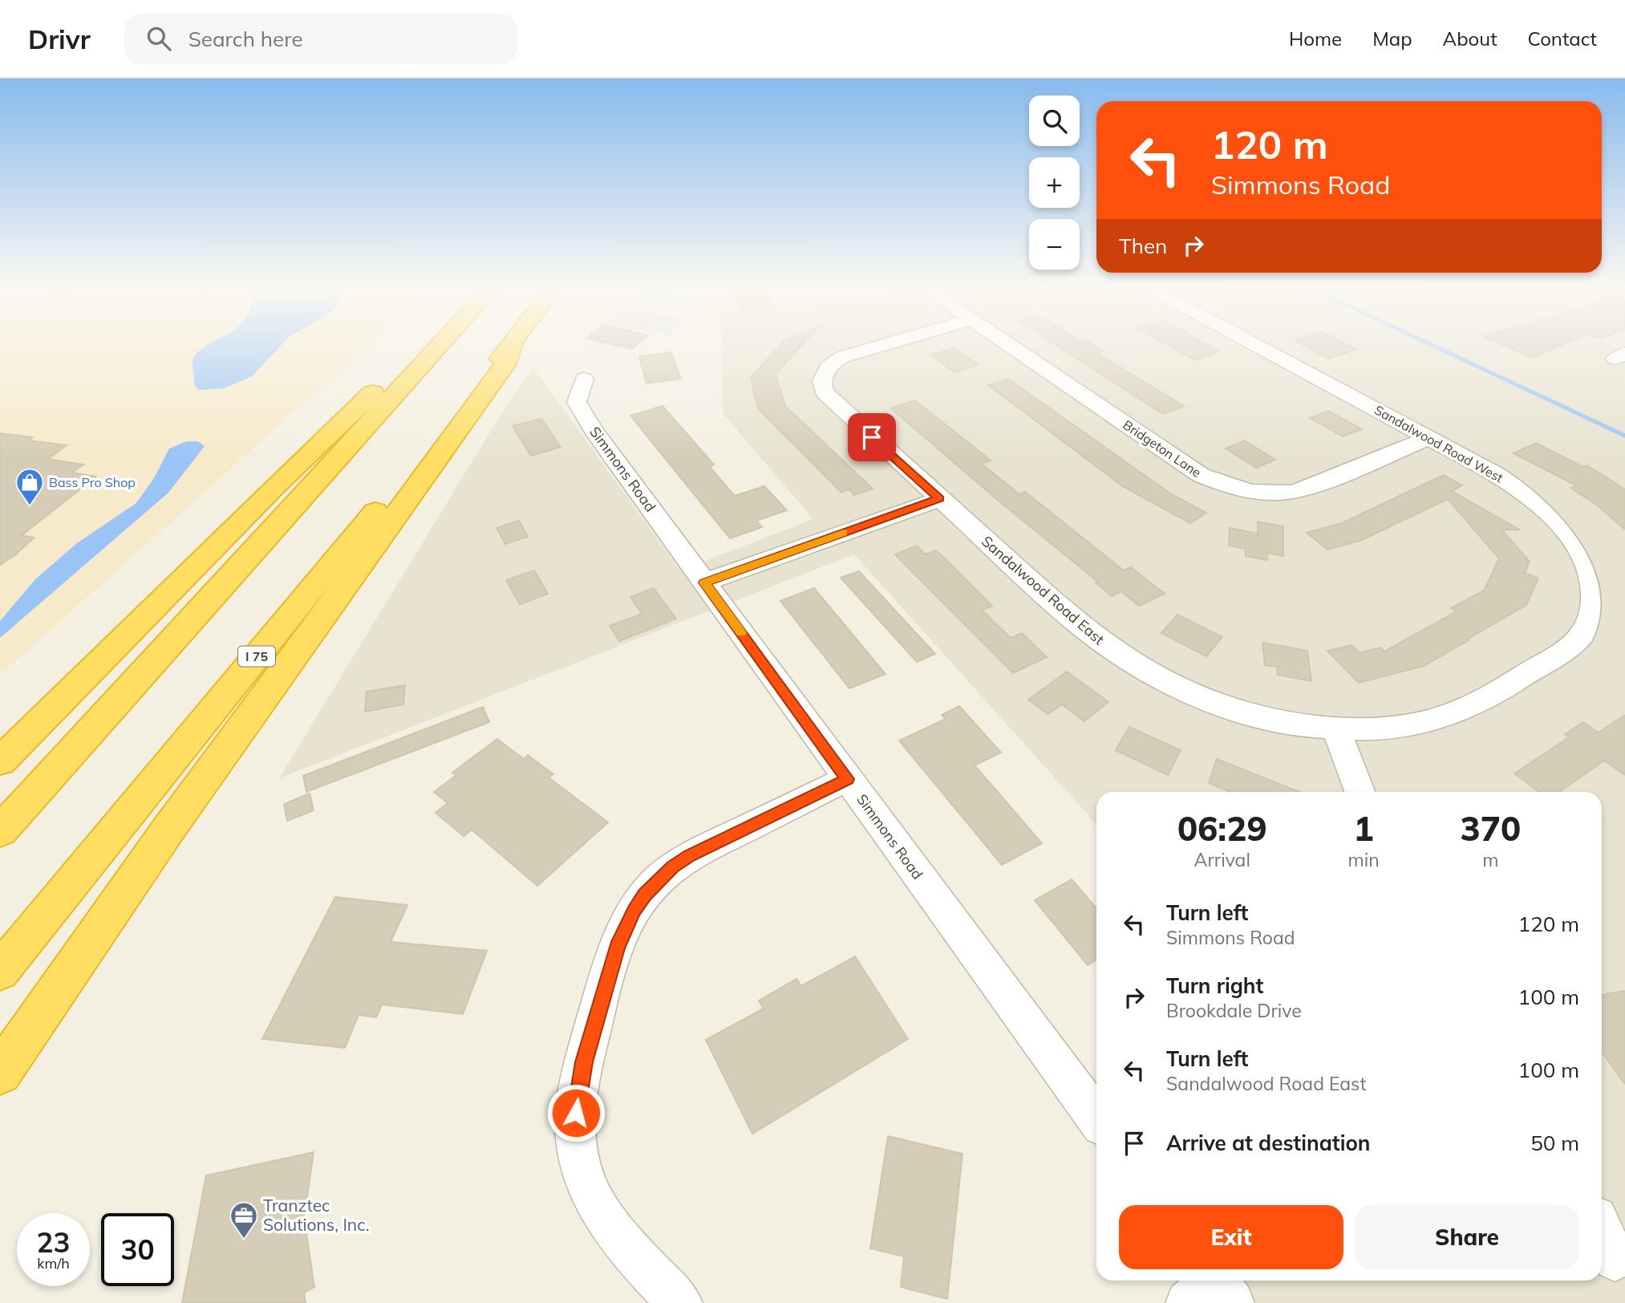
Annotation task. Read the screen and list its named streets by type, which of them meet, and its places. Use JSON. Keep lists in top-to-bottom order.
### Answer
{
  "streets": {
    "highway": ["I 75"],
    "street": [
      "Sandalwood Road West",
      "Bridgeton Lane",
      "Simmons Road",
      "Sandalwood Road East"
    ]
  },
  "crossings": [
    ["Sandalwood Road West", "Bridgeton Lane"],
    ["Sandalwood Road West", "Sandalwood Road East"]
  ],
  "places": {
    "shop": ["Bass Pro Shop"],
    "office": ["Tranztec Solutions, Inc."]
  },
  "page": {
    "header": "Drivr",
    "search": "Search here",
    "nav": [
      "Home",
      "Map",
      "About",
      "Contact"
    ],
    "map_buttons": ["+", "−"],
    "turn": ["120 m", "Simmons Road"],
    "then": "Then",
    "eta": [
      "06:29",
      "Arrival",
      "1",
      "min",
      "370",
      "m"
    ],
    "list": [
      {
        "name": "Turn left",
        "note": "Simmons Road",
        "value": "120 m"
      },
      {
        "name": "Turn right",
        "note": "Brookdale Drive",
        "value": "100 m"
      },
      {
        "name": "Turn left",
        "note": "Sandalwood Road East",
        "value": "100 m"
      },
      {
        "name": "Arrive at destination",
        "value": "50 m"
      }
    ],
    "buttons": ["Exit", "Share"],
    "speed": "23 km/h",
    "limit": "30"
  }
}
